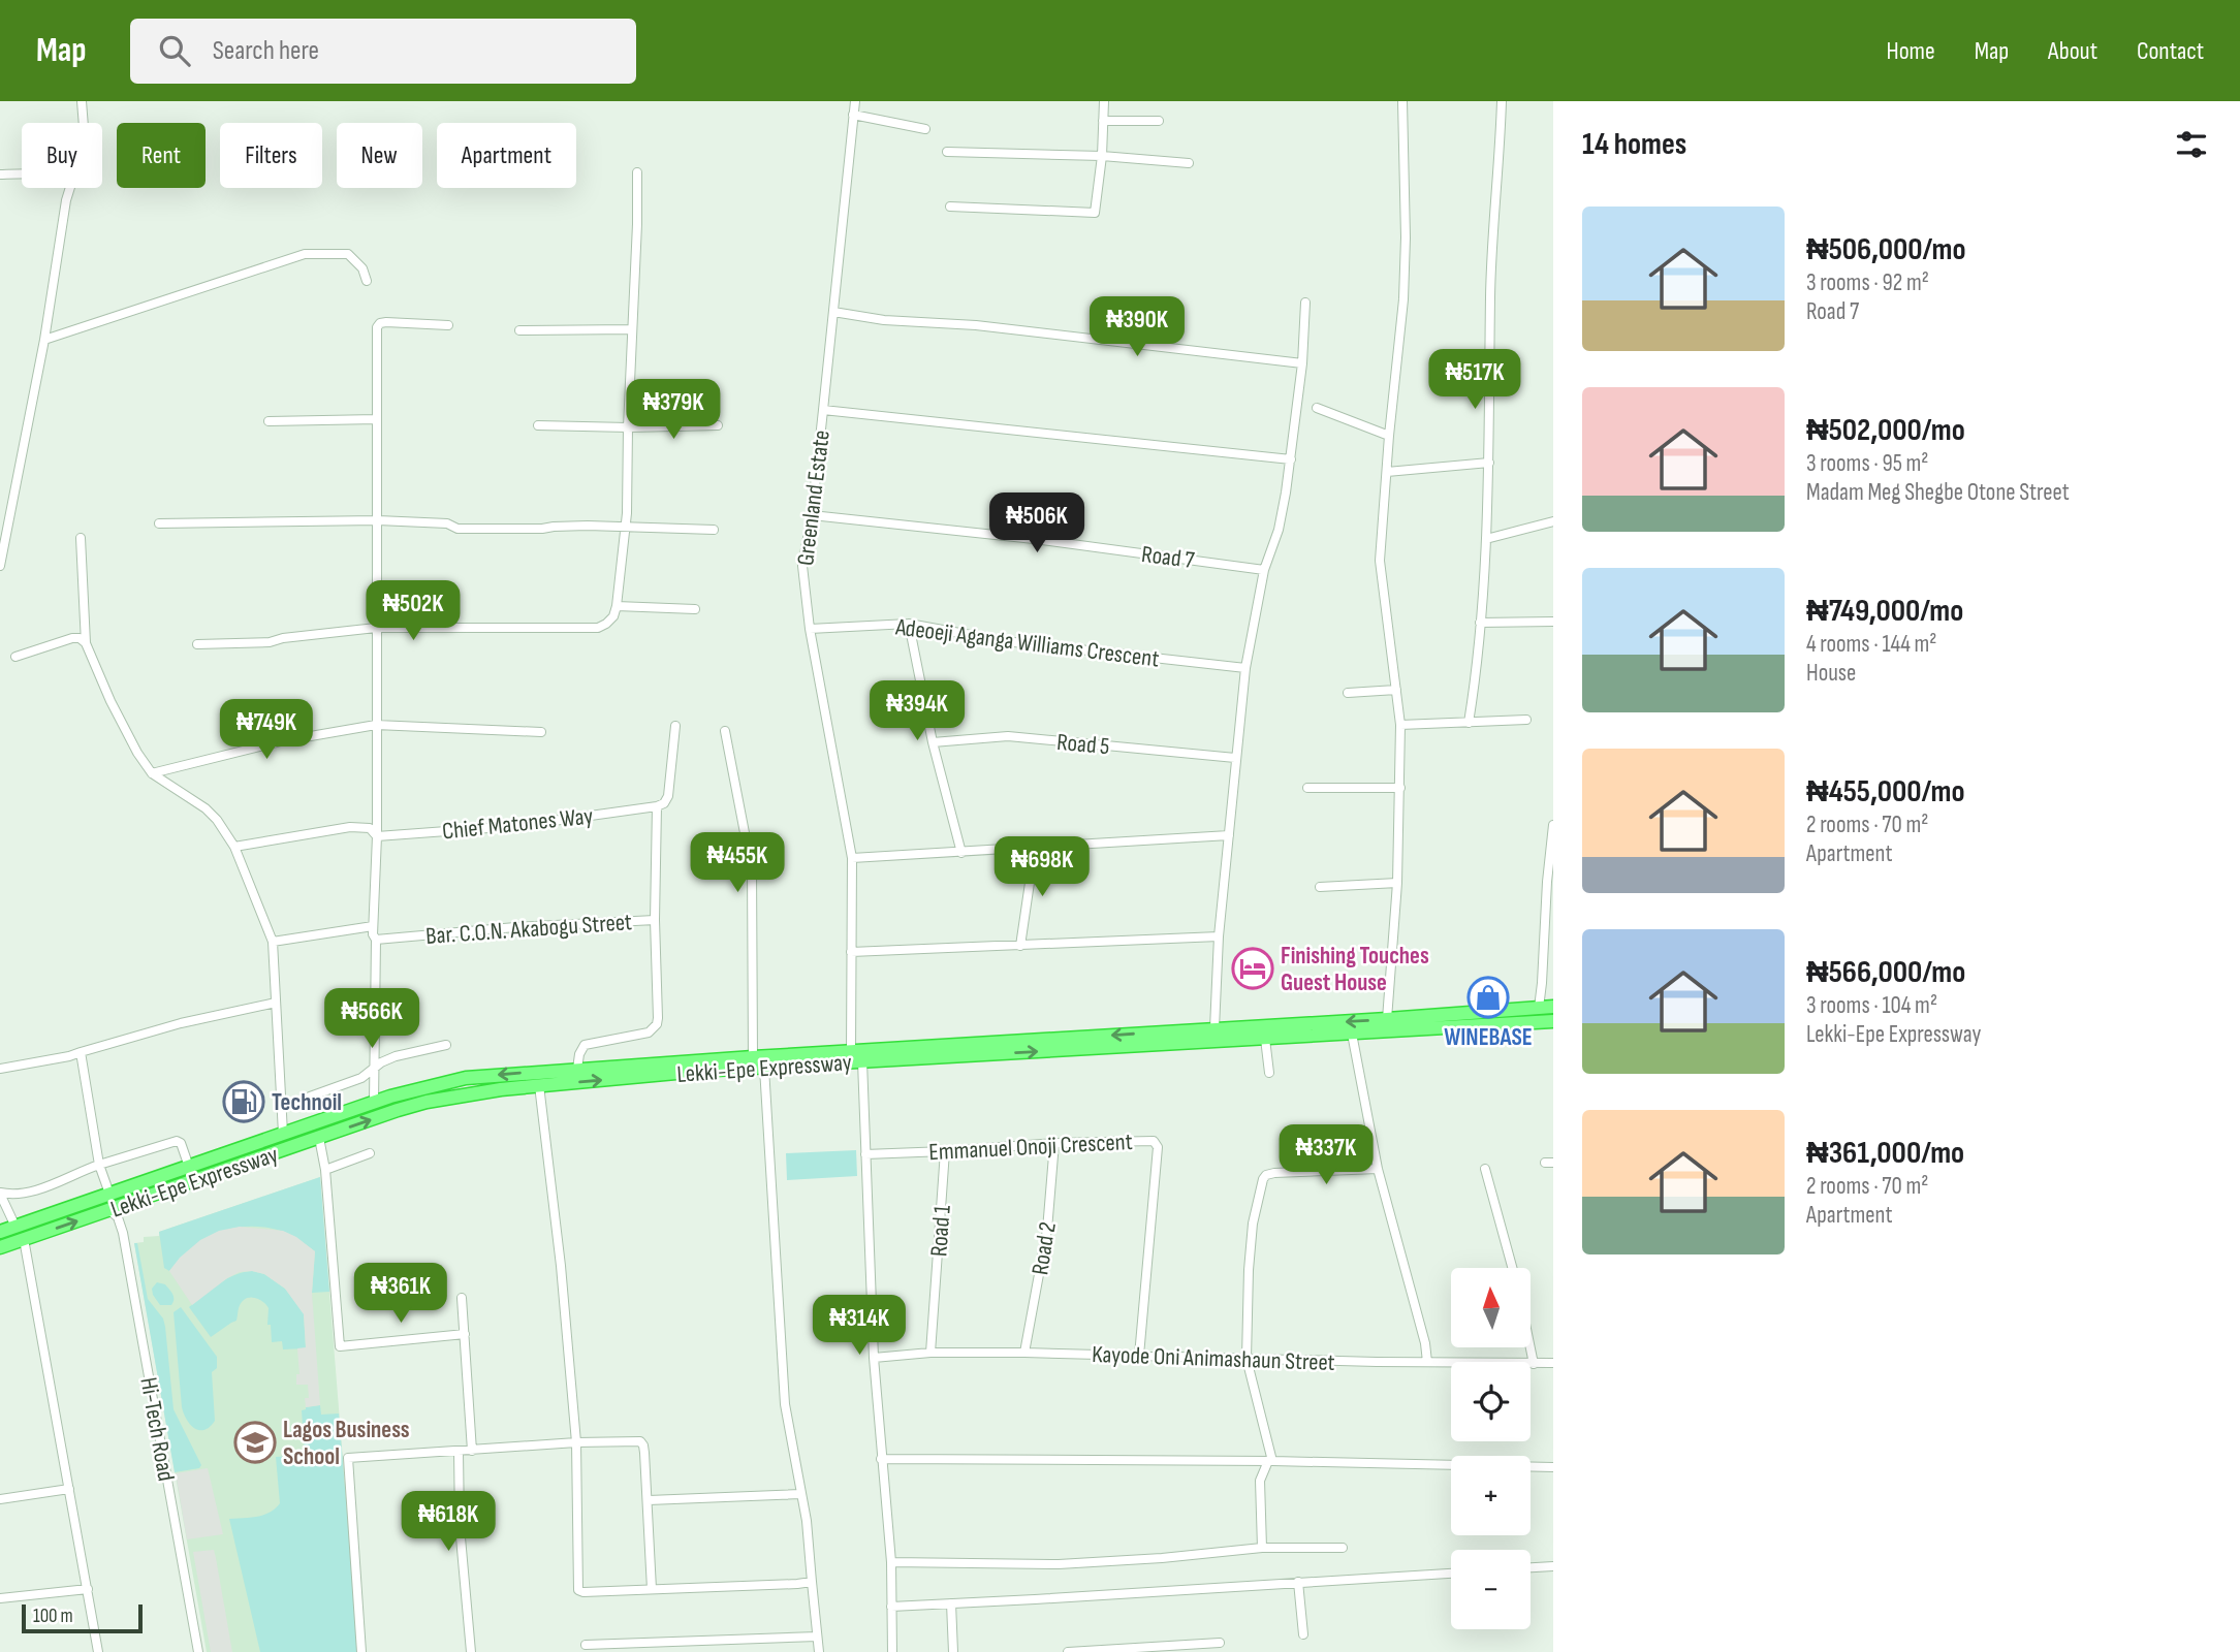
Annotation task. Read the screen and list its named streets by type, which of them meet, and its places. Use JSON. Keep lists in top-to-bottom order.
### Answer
{
  "streets": {
    "highway": ["Lekki-Epe Expressway"],
    "street": [
      "Greenland Estate",
      "Road 7",
      "Adeoeji Aganga Williams Crescent",
      "Road 5",
      "Chief Matones Way",
      "Bar. C.O.N. Akabogu Street",
      "Emmanuel Onoji Crescent",
      "Road 1",
      "Road 2",
      "Kayode Oni Animashaun Street",
      "Hi-Tech Road"
    ]
  },
  "crossings": [
    ["Greenland Estate", "Road 7"],
    ["Greenland Estate", "Adeoeji Aganga Williams Crescent"],
    ["Greenland Estate", "Lekki-Epe Expressway"],
    ["Chief Matones Way", "Bar. C.O.N. Akabogu Street"],
    ["Lekki-Epe Expressway", "Hi-Tech Road"],
    ["Emmanuel Onoji Crescent", "Road 1"],
    ["Emmanuel Onoji Crescent", "Road 2"],
    ["Emmanuel Onoji Crescent", "Kayode Oni Animashaun Street"],
    ["Road 1", "Kayode Oni Animashaun Street"],
    ["Road 2", "Kayode Oni Animashaun Street"]
  ],
  "places": {
    "hotel": ["Finishing Touches Guest House"],
    "shop": ["WINEBASE"],
    "fuel station": ["Technoil"],
    "school or university": ["Lagos Business School"]
  },
  "scale_bar": "100 m",
  "north": "top",
  "page": {
    "header": "Map",
    "search": "Search here",
    "nav": [
      "Home",
      "Map",
      "About",
      "Contact"
    ],
    "heading": "14 homes",
    "chip": [
      "Buy",
      "Rent",
      "Filters",
      "New",
      "Apartment"
    ],
    "list": [
      {
        "name": "₦506,000/mo",
        "note": "3 rooms · 92 m² · Road 7"
      },
      {
        "name": "₦502,000/mo",
        "note": "3 rooms · 95 m² · Madam Meg Shegbe Otone Street"
      },
      {
        "name": "₦749,000/mo",
        "note": "4 rooms · 144 m² · House"
      },
      {
        "name": "₦455,000/mo",
        "note": "2 rooms · 70 m² · Apartment"
      },
      {
        "name": "₦566,000/mo",
        "note": "3 rooms · 104 m² · Lekki-Epe Expressway"
      },
      {
        "name": "₦361,000/mo",
        "note": "2 rooms · 70 m² · Apartment"
      }
    ],
    "price": [
      "₦390K",
      "₦517K",
      "₦379K",
      "₦506K",
      "₦502K",
      "₦394K",
      "₦749K",
      "₦455K",
      "₦698K",
      "₦566K",
      "₦337K",
      "₦361K",
      "₦314K",
      "₦618K"
    ],
    "map_buttons": ["+", "−"],
    "scale": "100 m"
  }
}
